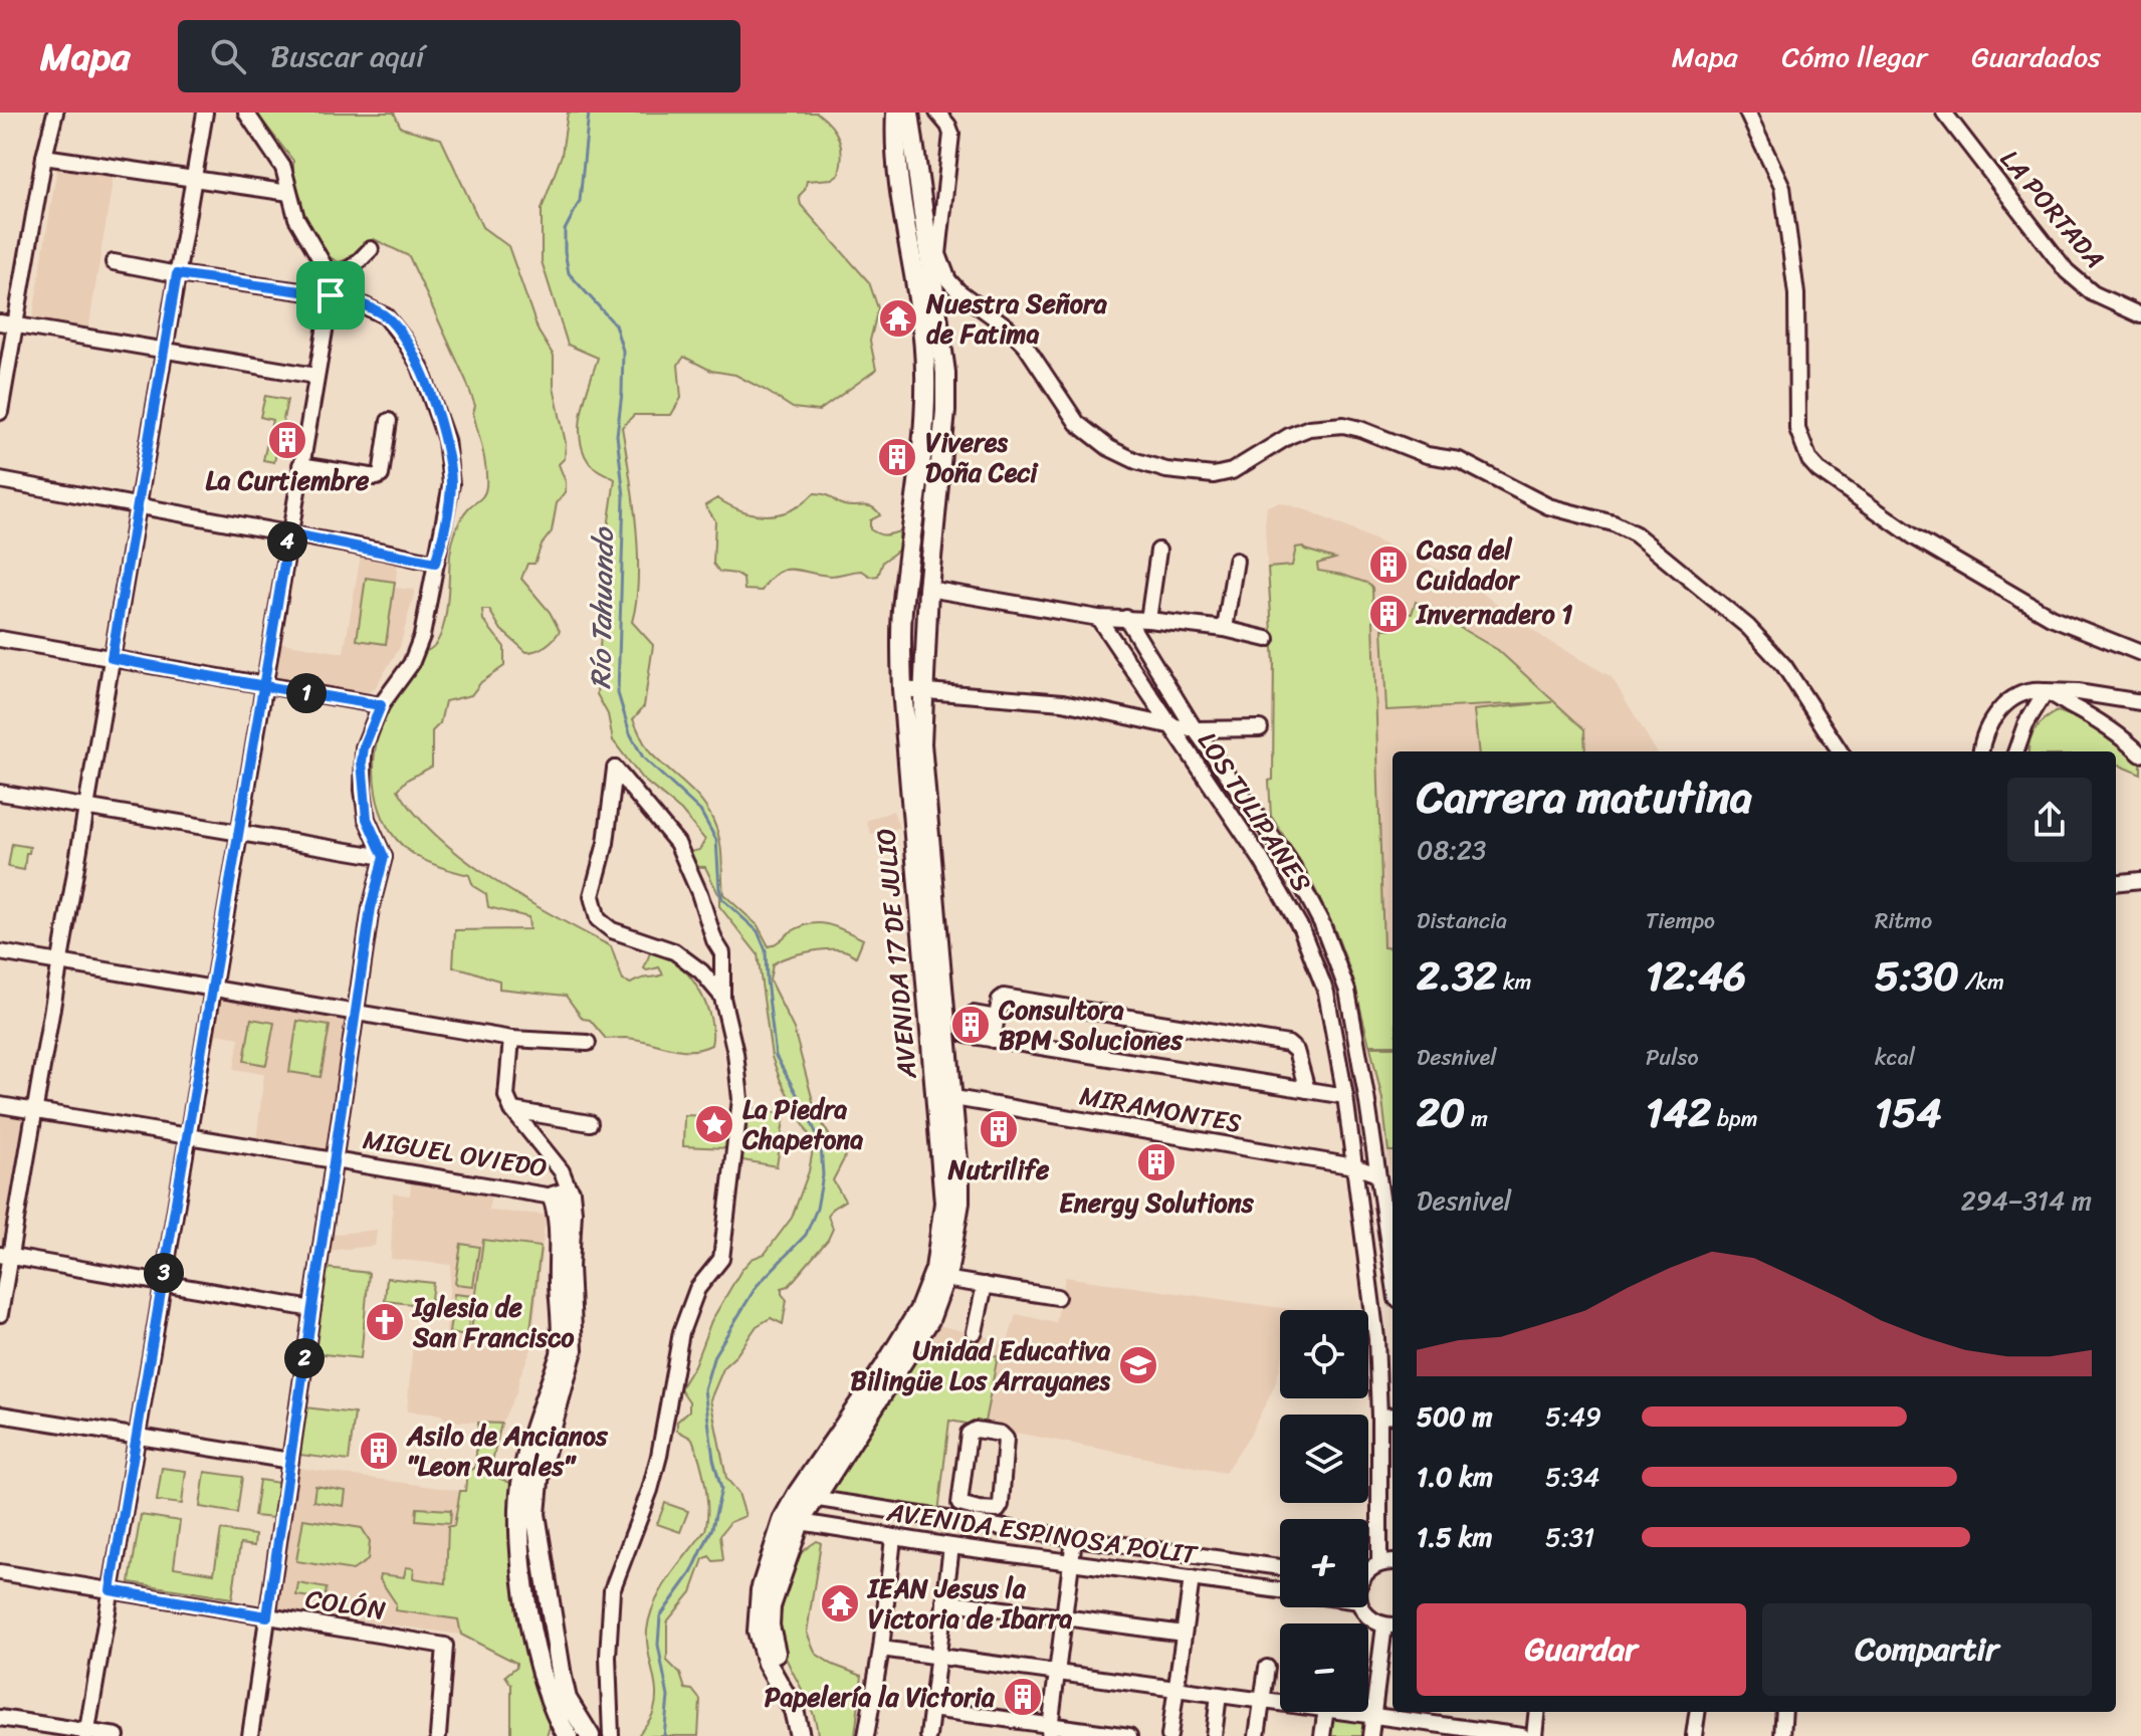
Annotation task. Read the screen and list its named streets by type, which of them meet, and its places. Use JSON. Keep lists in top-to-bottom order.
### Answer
{
  "streets": {
    "main road": ["AVENIDA 17 DE JULIO"],
    "street": [
      "LA PORTADA",
      "LOS TULIPANES",
      "MIRAMONTES",
      "MIGUEL OVIEDO",
      "AVENIDA ESPINOSA POLIT",
      "COLÓN"
    ]
  },
  "crossings": [
    ["LOS TULIPANES", "AVENIDA 17 DE JULIO"],
    ["LOS TULIPANES", "MIRAMONTES"],
    ["AVENIDA 17 DE JULIO", "MIRAMONTES"],
    ["AVENIDA 17 DE JULIO", "AVENIDA ESPINOSA POLIT"]
  ],
  "water": ["Río Tahuando"],
  "places": {
    "temple": ["Nuestra Señora de Fatima", "IEAN Jesus la Victoria de Ibarra"],
    "building": [
      "La Curtiembre",
      "Viveres Doña Ceci",
      "Casa del Cuidador",
      "Invernadero 1",
      "Consultora BPM Soluciones",
      "Nutrilife",
      "Energy Solutions",
      "Asilo de Ancianos \"Leon Rurales\"",
      "Papelería la Victoria"
    ],
    "place": ["La Piedra Chapetona"],
    "church": ["Iglesia de San Francisco"],
    "school or university": ["Unidad Educativa Bilingüe Los Arrayanes"]
  },
  "page": {
    "header": "Mapa",
    "search": "Buscar aquí",
    "nav": ["Mapa", "Cómo llegar", "Guardados"],
    "pins": [
      "4",
      "1",
      "3",
      "2"
    ],
    "heading": ["Carrera matutina", "08:23"],
    "stats": [
      ["Distancia", "2.32 km"],
      ["Tiempo", "12:46"],
      ["Ritmo", "5:30 /km"],
      ["Desnivel", "20 m"],
      ["Pulso", "142 bpm"],
      ["kcal", "154"]
    ],
    "chart": ["Desnivel", "294–314 m"],
    "map_buttons": ["+", "−"],
    "list": [
      {
        "name": "500 m",
        "note": "5:49"
      },
      {
        "name": "1.0 km",
        "note": "5:34"
      },
      {
        "name": "1.5 km",
        "note": "5:31"
      }
    ],
    "buttons": ["Guardar", "Compartir"]
  }
}
